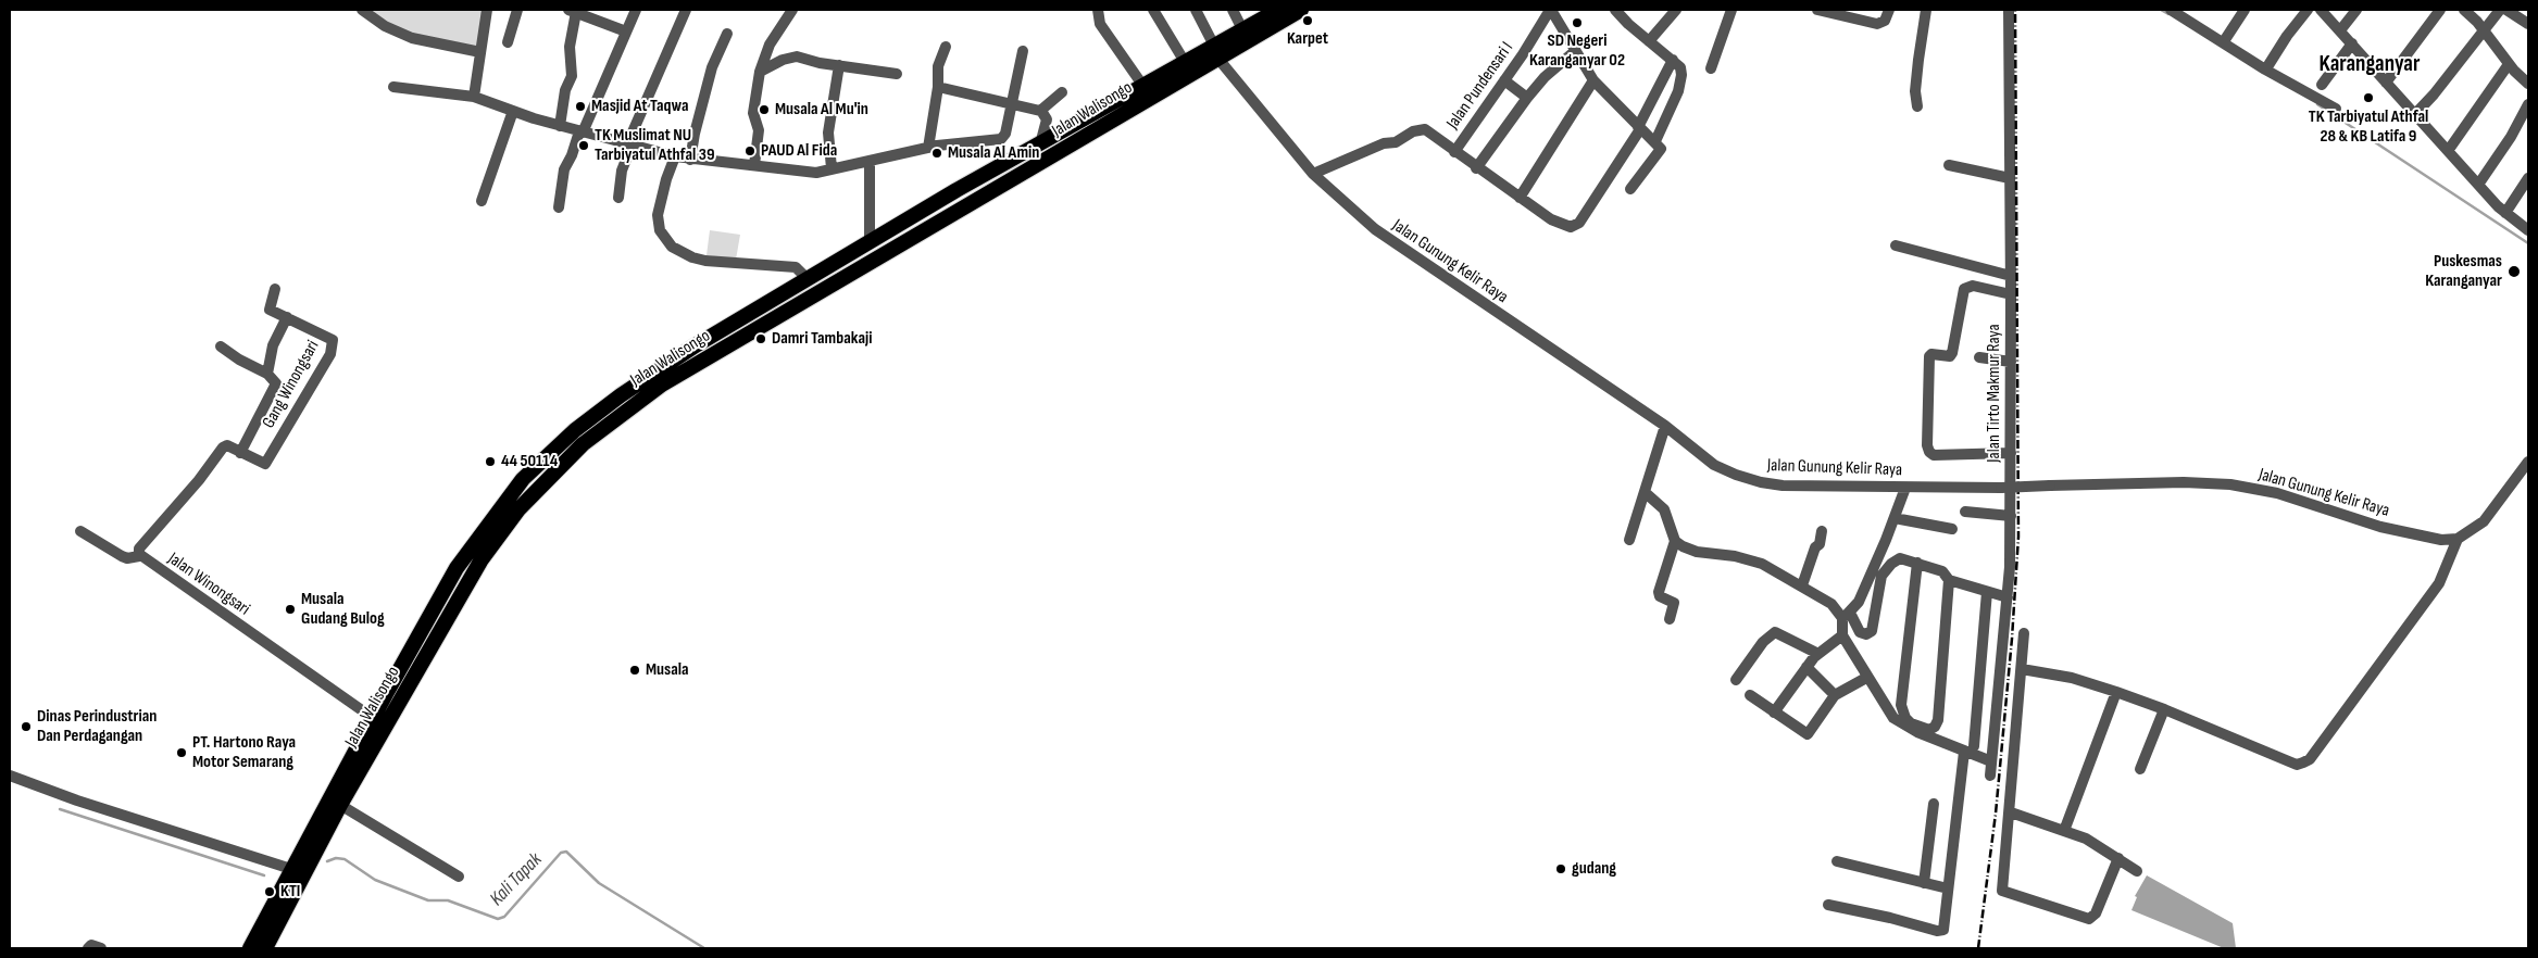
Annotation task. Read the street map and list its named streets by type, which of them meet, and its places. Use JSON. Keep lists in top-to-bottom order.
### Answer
{
  "streets": {
    "highway": ["Jalan Walisongo"],
    "street": [
      "Jalan Pundensari I",
      "Jalan Gunung Kelir Raya",
      "Gang Winongsari",
      "Jalan Tirto Makmur Raya",
      "Jalan Winongsari"
    ]
  },
  "crossings": [
    ["Jalan Walisongo", "Jalan Gunung Kelir Raya"],
    ["Jalan Walisongo", "Jalan Winongsari"],
    ["Gang Winongsari", "Jalan Winongsari"]
  ],
  "districts": ["Karanganyar"],
  "water": ["Kali Tapak"],
  "places": [
    "Karpet",
    "SD Negeri Karanganyar 02",
    "TK Tarbiyatul Athfal 28 & KB Latifa 9",
    "Masjid At Taqwa",
    "Musala Al Mu'in",
    "TK Muslimat NU Tarbiyatul Athfal 39",
    "PAUD Al Fida",
    "Musala Al Amin",
    "Puskesmas Karanganyar",
    "Damri Tambakaji",
    "44 50114",
    "Musala Gudang Bulog",
    "Musala",
    "Dinas Perindustrian Dan Perdagangan",
    "PT. Hartono Raya Motor Semarang",
    "gudang",
    "KTI"
  ]
}
